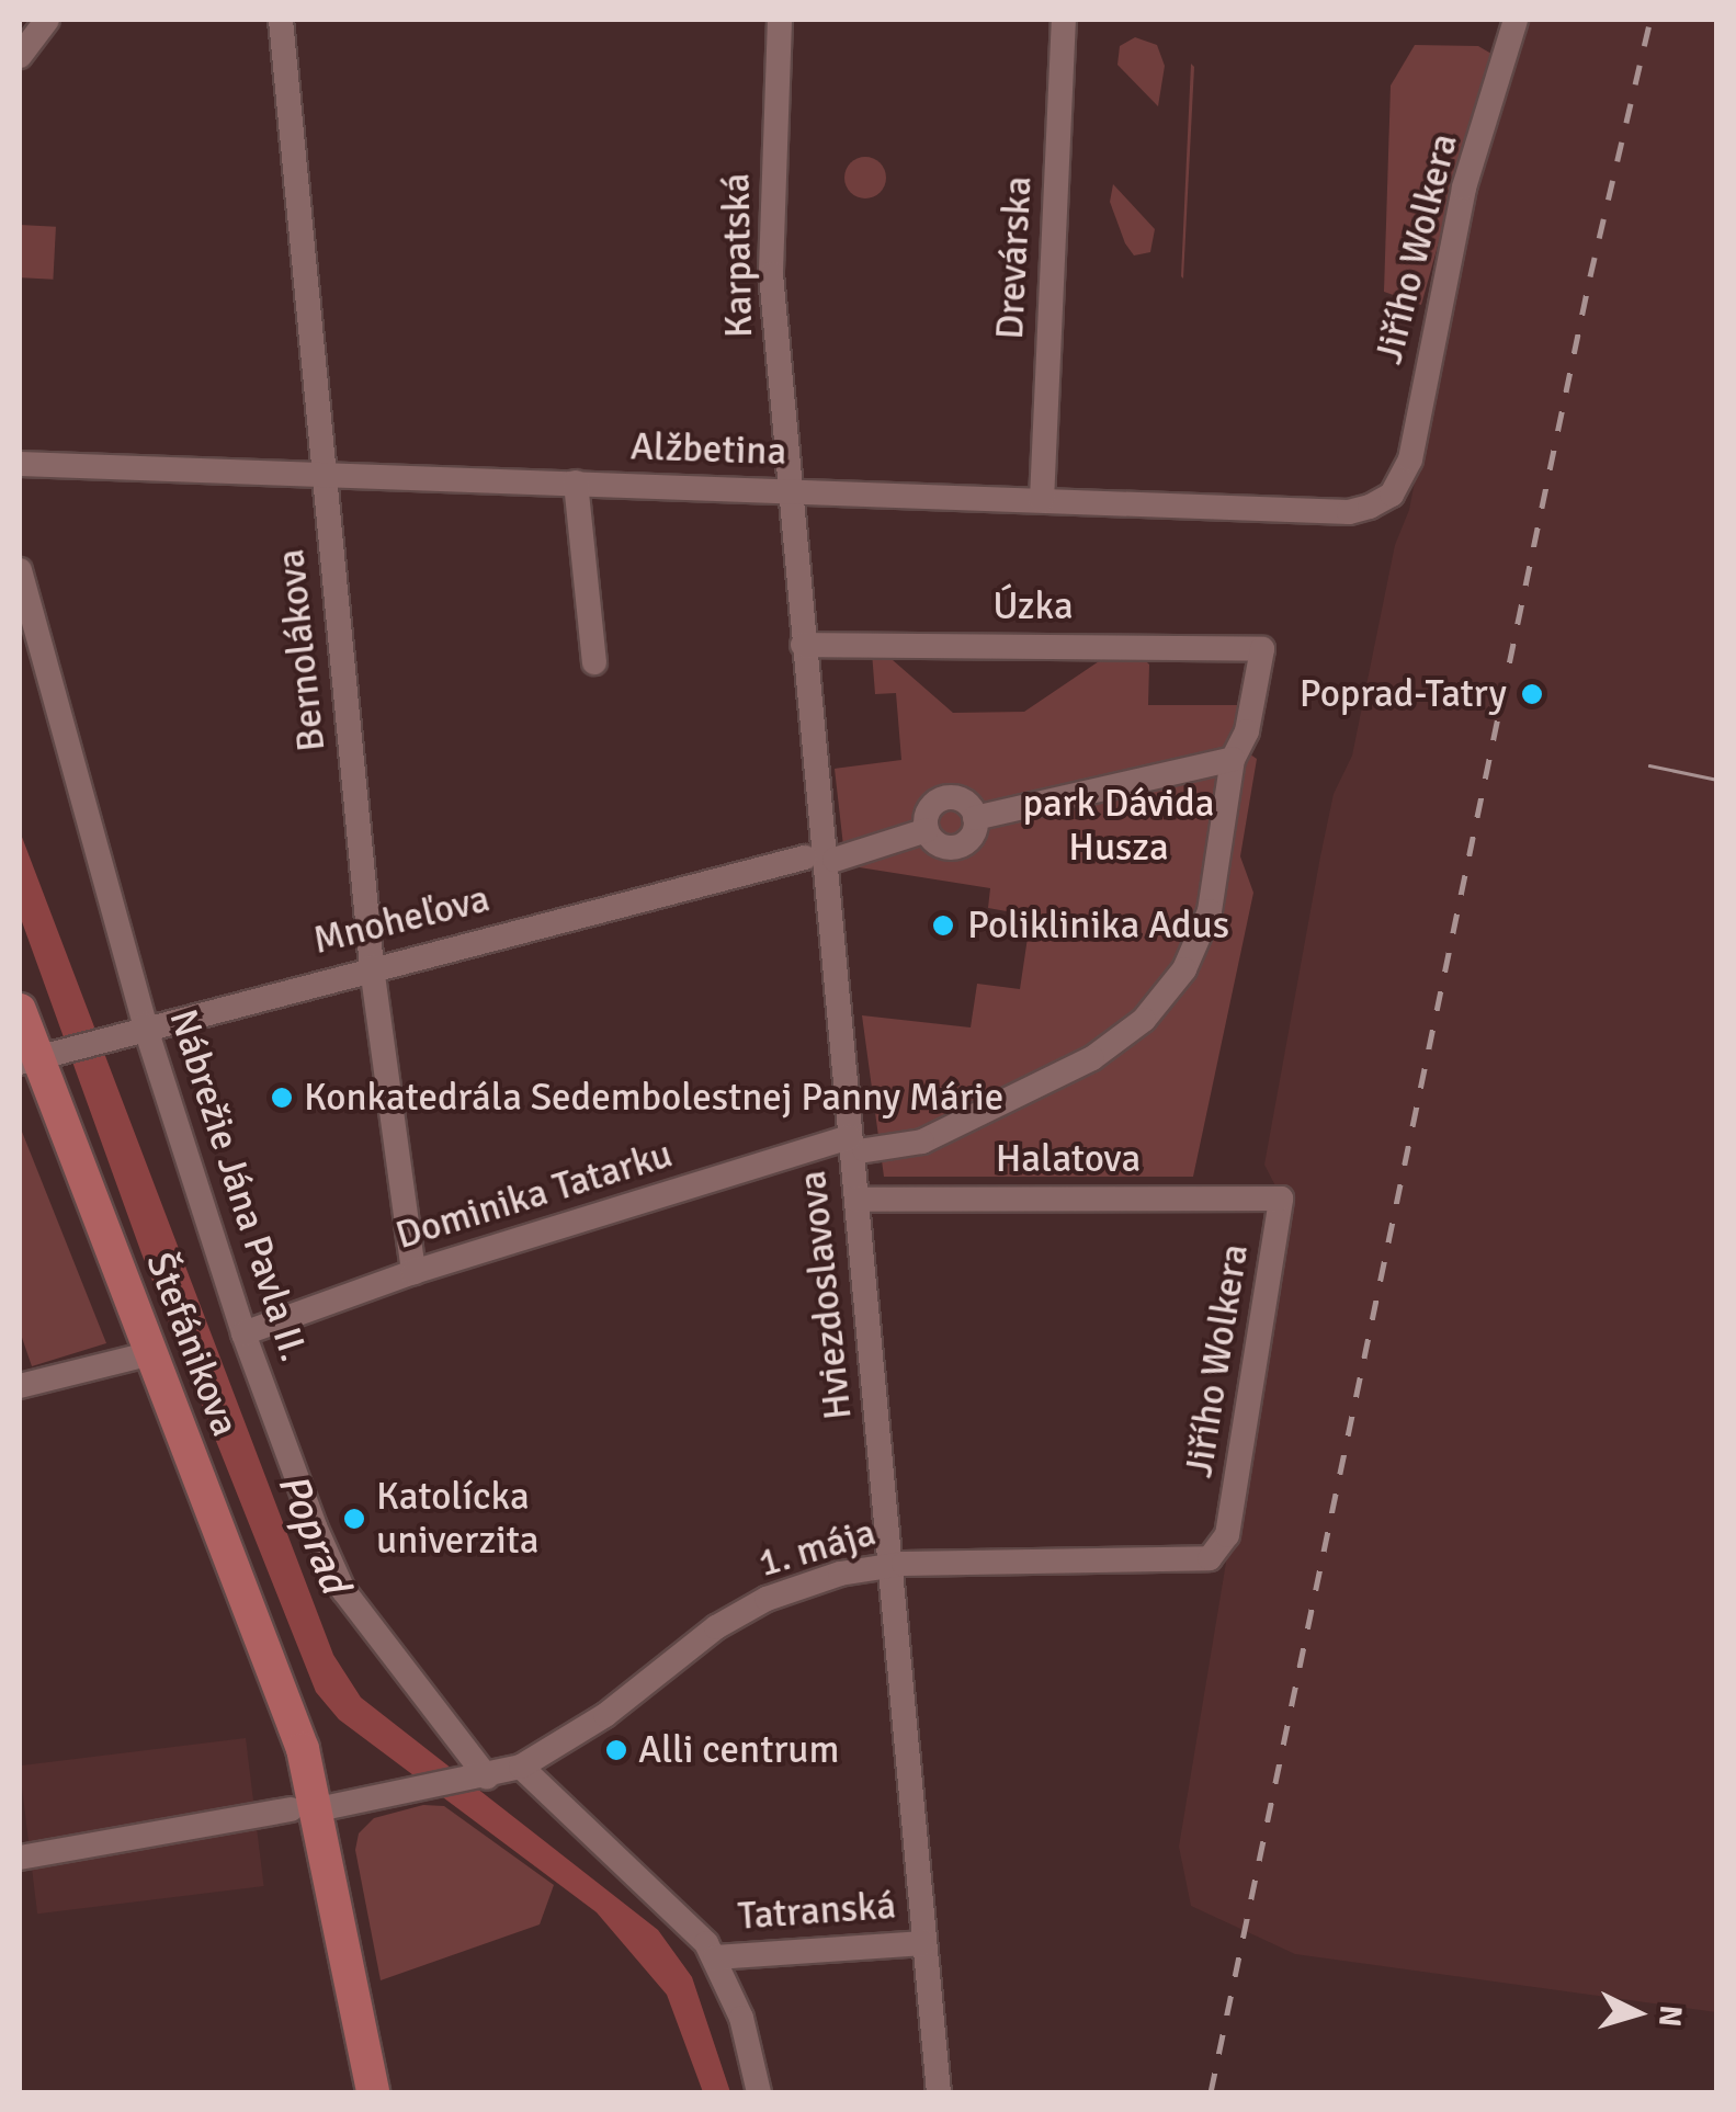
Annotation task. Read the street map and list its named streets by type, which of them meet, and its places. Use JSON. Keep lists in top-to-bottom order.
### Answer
{
  "streets": {
    "main road": ["Štefánikova"],
    "street": [
      "Jiřího Wolkera",
      "Karpatská",
      "Drevárska",
      "Alžbetina",
      "Úzka",
      "Bernolákova",
      "Mnoheľova",
      "Halatova",
      "Nábrežie Jána Pavla II.",
      "Dominika Tatarku",
      "Hviezdoslavova",
      "1. mája",
      "Tatranská"
    ]
  },
  "crossings": [
    ["Jiřího Wolkera", "Alžbetina"],
    ["Jiřího Wolkera", "Halatova"],
    ["Jiřího Wolkera", "1. mája"],
    ["Karpatská", "Alžbetina"],
    ["Karpatská", "Hviezdoslavova"],
    ["Drevárska", "Alžbetina"],
    ["Alžbetina", "Bernolákova"],
    ["Alžbetina", "Hviezdoslavova"],
    ["Úzka", "Dominika Tatarku"],
    ["Úzka", "Hviezdoslavova"],
    ["Bernolákova", "Mnoheľova"],
    ["Bernolákova", "Dominika Tatarku"],
    ["Mnoheľova", "Nábrežie Jána Pavla II."],
    ["Mnoheľova", "Štefánikova"],
    ["Halatova", "Hviezdoslavova"],
    ["Nábrežie Jána Pavla II.", "Dominika Tatarku"],
    ["Nábrežie Jána Pavla II.", "1. mája"],
    ["Dominika Tatarku", "Hviezdoslavova"],
    ["Hviezdoslavova", "1. mája"],
    ["Hviezdoslavova", "Tatranská"],
    ["Štefánikova", "1. mája"]
  ],
  "water": ["Poprad"],
  "parks": ["park Dávida Husza"],
  "places": [
    "Poprad-Tatry",
    "Poliklinika Adus",
    "Konkatedrála Sedembolestnej Panny Márie",
    "Katolícka univerzita",
    "Alli centrum"
  ],
  "north": "right"
}
